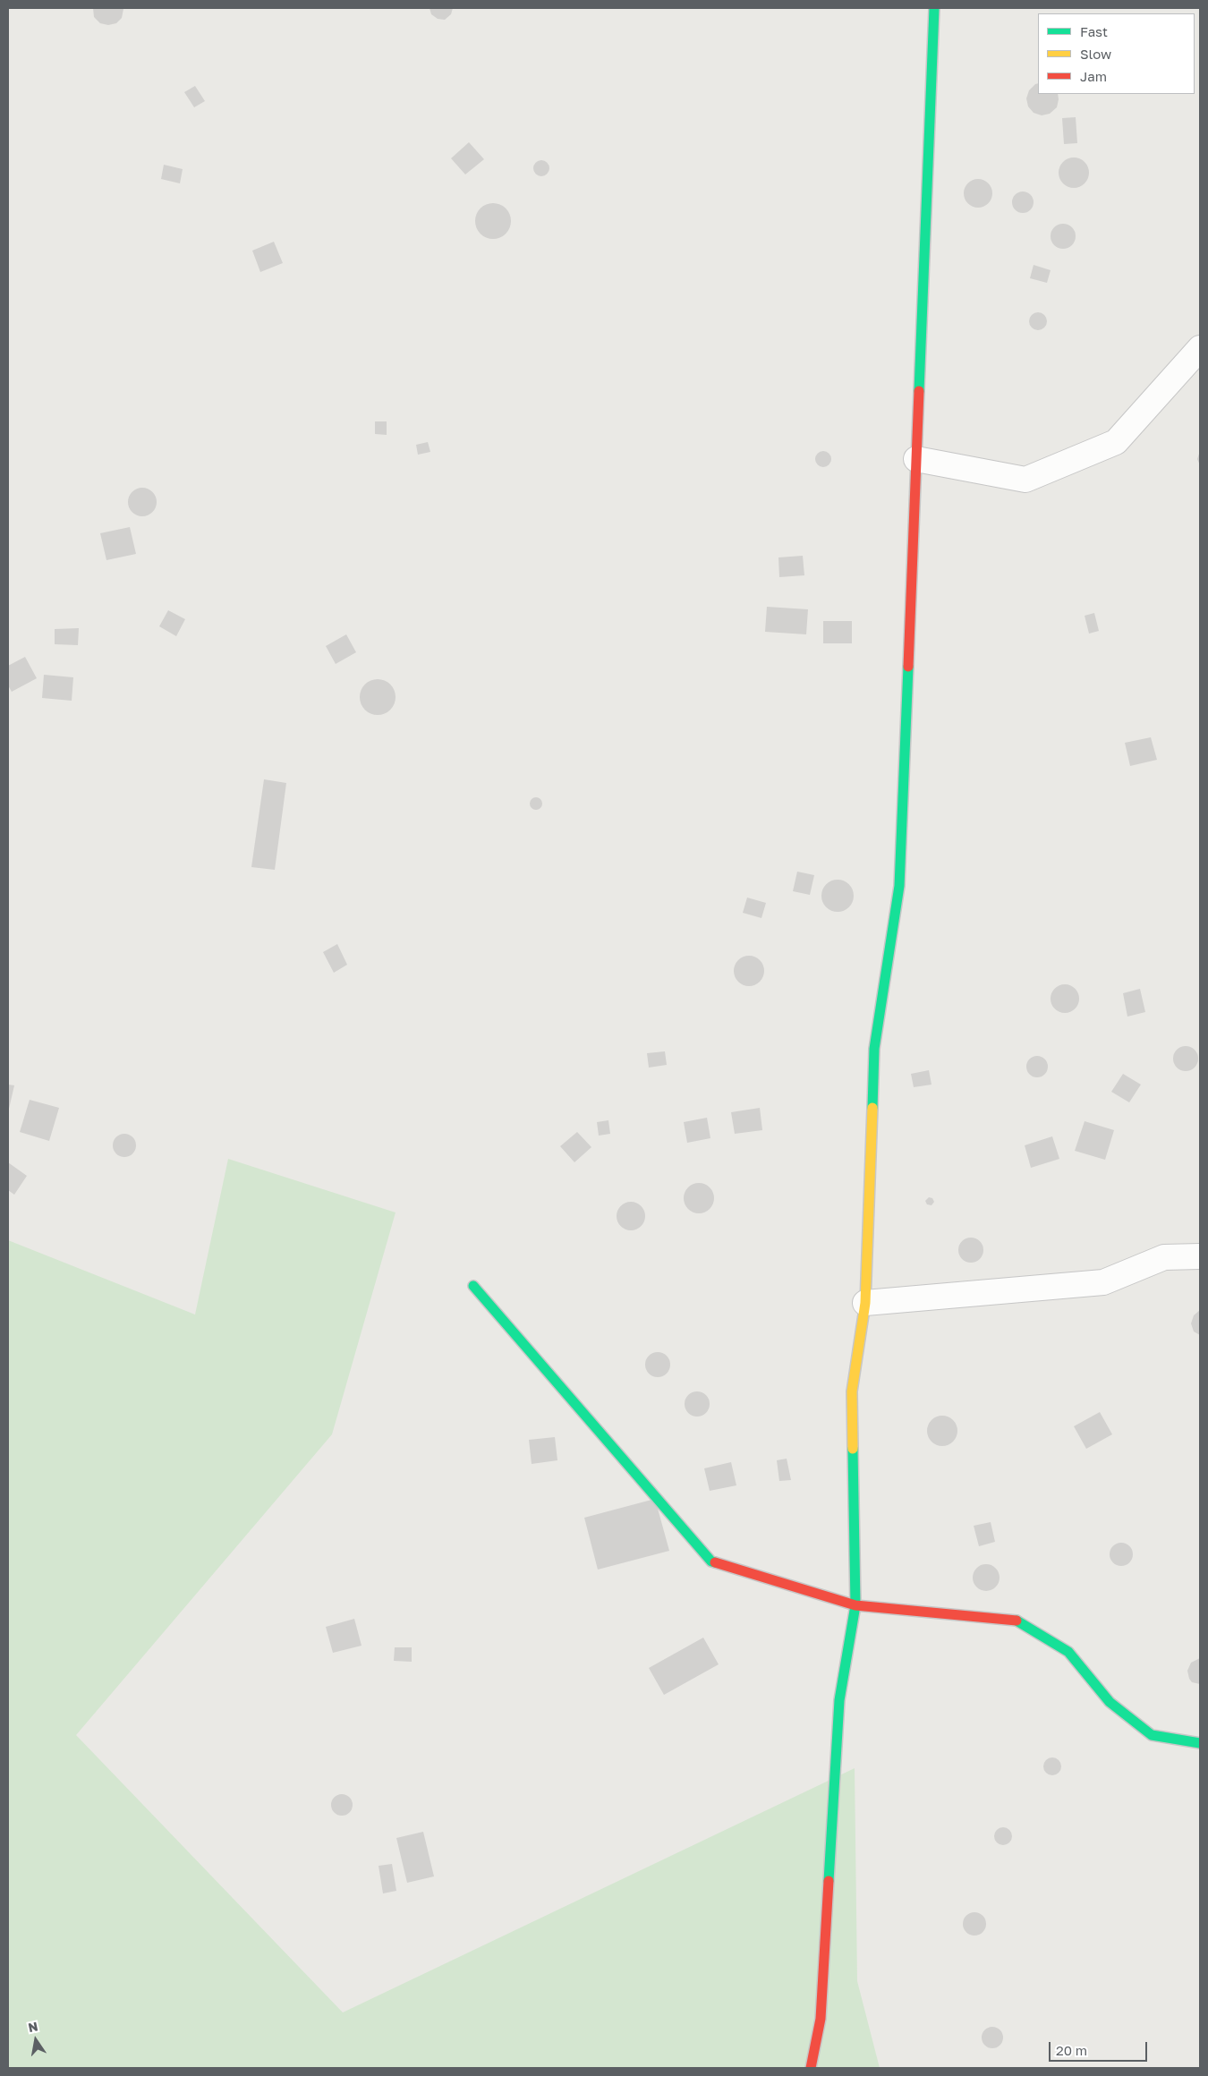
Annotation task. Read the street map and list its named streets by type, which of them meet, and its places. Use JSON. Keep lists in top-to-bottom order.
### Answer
{
  "legend": ["Fast", "Slow", "Jam"],
  "scale_bar": "20 m",
  "north": "top"
}
